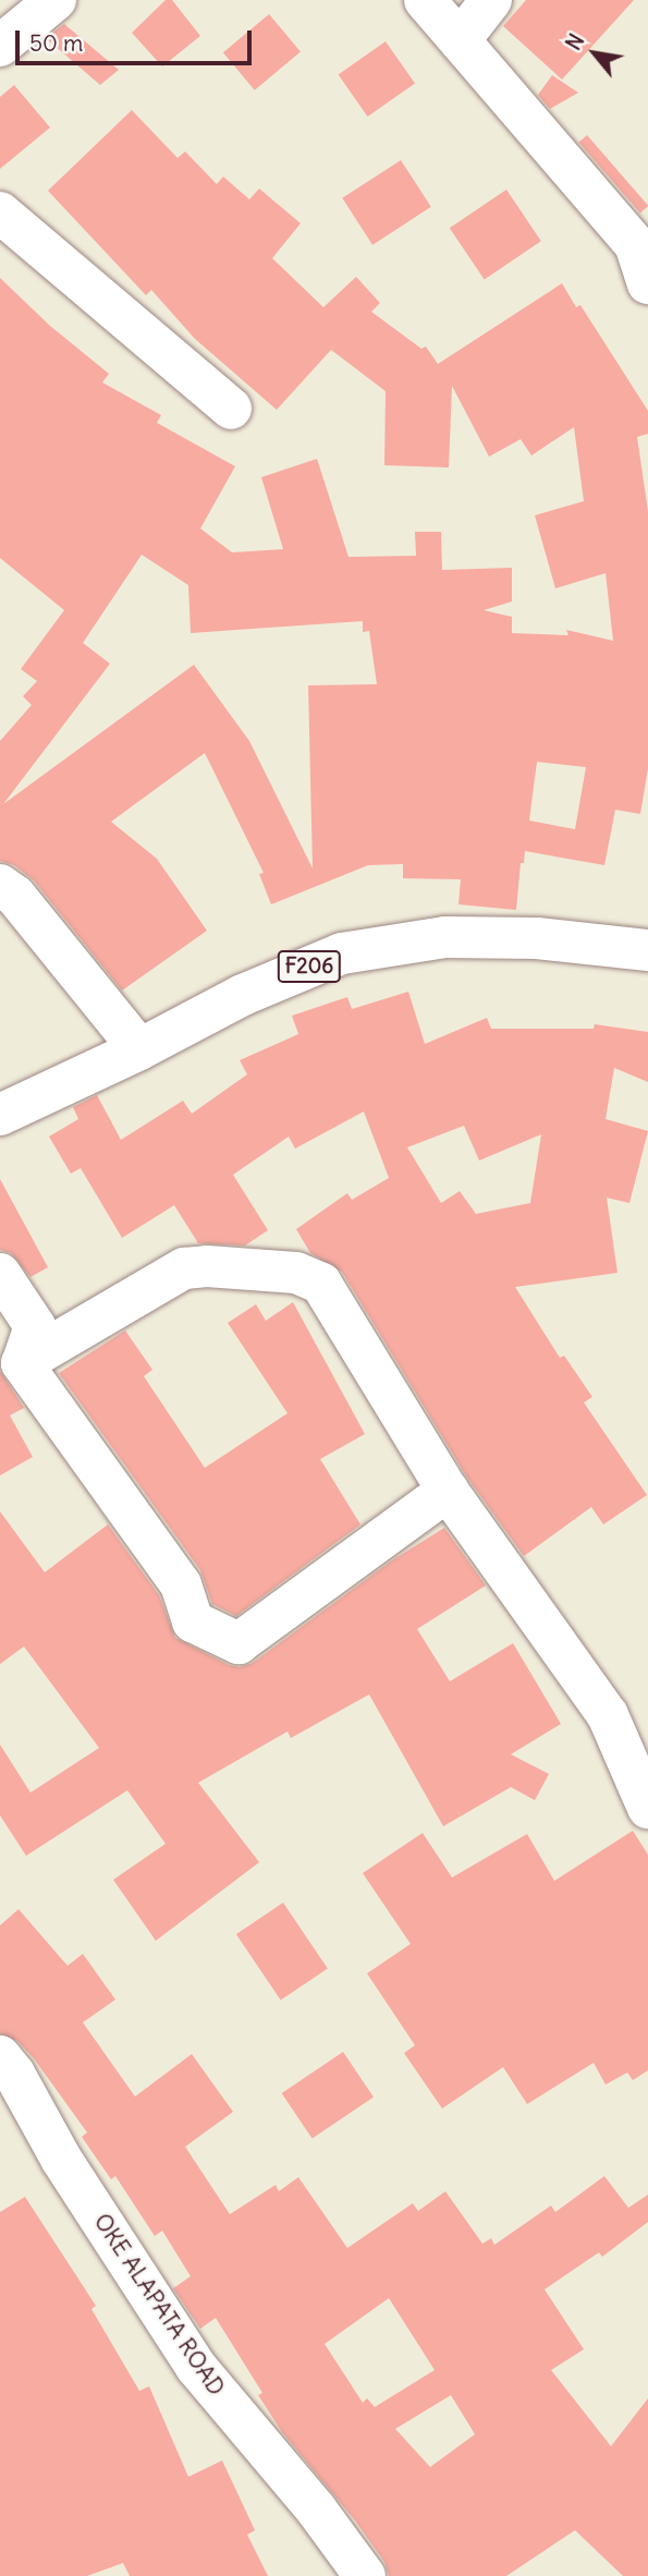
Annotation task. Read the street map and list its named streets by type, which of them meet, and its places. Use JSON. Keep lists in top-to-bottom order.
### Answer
{
  "streets": {
    "street": ["F206", "OKE ALAPATA ROAD"]
  },
  "scale_bar": "50 m",
  "north": "top left"
}
